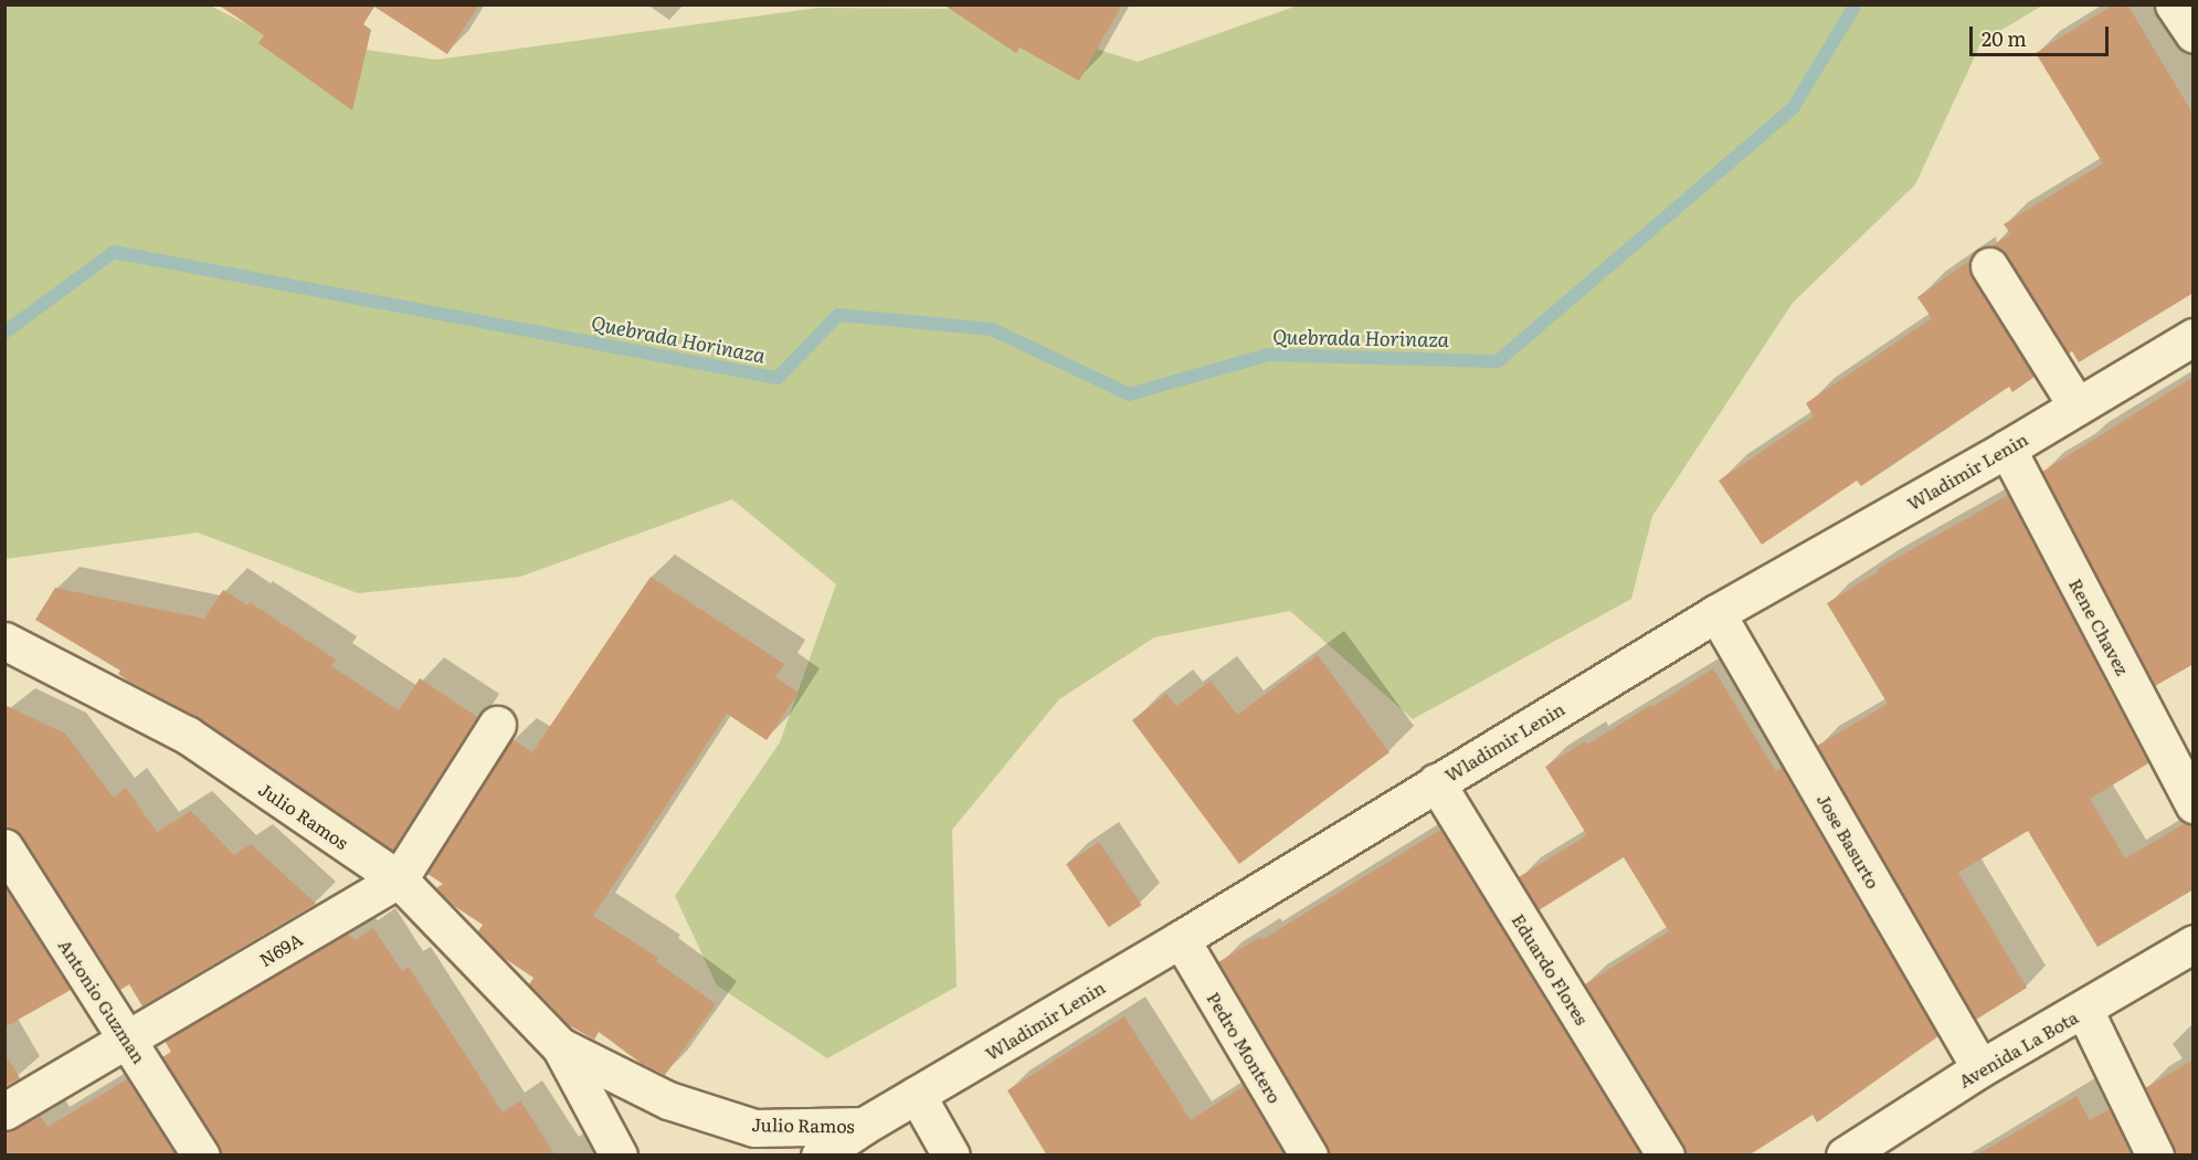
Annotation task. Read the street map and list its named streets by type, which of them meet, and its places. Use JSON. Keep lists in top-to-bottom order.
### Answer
{
  "streets": {
    "street": [
      "Wladimir Lenin",
      "Rene Chavez",
      "Julio Ramos",
      "Jose Basurto",
      "N69A",
      "Eduardo Flores",
      "Antonio Guzman",
      "Pedro Montero",
      "Avenida La Bota"
    ]
  },
  "crossings": [
    ["Wladimir Lenin", "Rene Chavez"],
    ["Wladimir Lenin", "Julio Ramos"],
    ["Wladimir Lenin", "Jose Basurto"],
    ["Wladimir Lenin", "Eduardo Flores"],
    ["Wladimir Lenin", "Pedro Montero"],
    ["Julio Ramos", "N69A"],
    ["Jose Basurto", "Avenida La Bota"],
    ["N69A", "Antonio Guzman"]
  ],
  "water": ["Quebrada Horinaza"],
  "scale_bar": "20 m"
}
